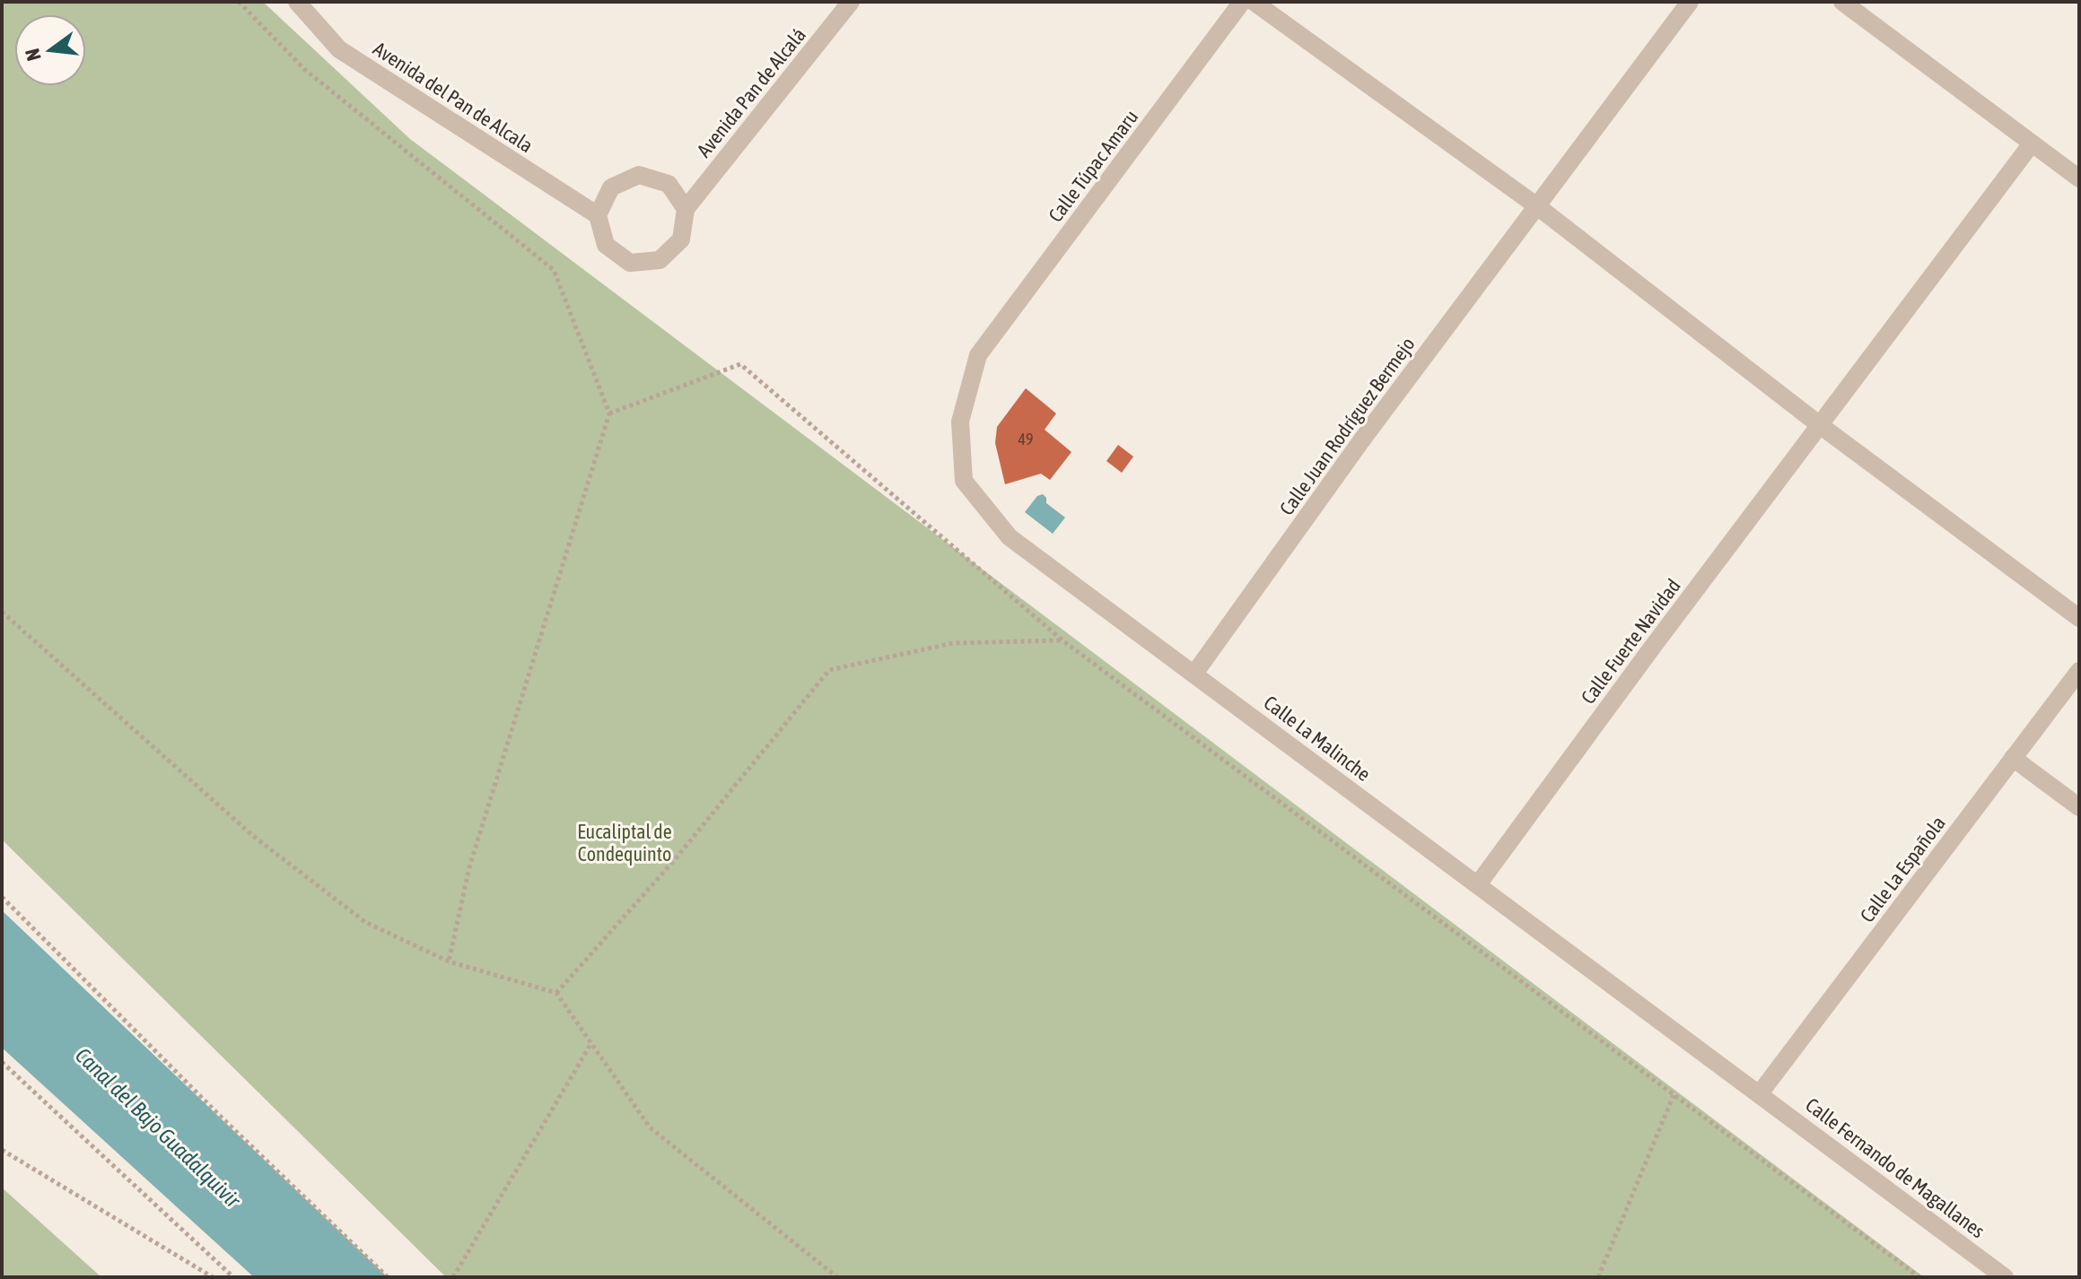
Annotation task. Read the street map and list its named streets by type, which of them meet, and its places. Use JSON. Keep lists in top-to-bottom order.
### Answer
{
  "streets": {
    "street": [
      "Avenida Pan de Alcalá",
      "Avenida del Pan de Alcala",
      "Calle Túpac Amaru",
      "Calle Juan Rodríguez Bermejo",
      "Calle Fuerte Navidad",
      "Calle La Malinche",
      "Calle La Española",
      "Calle Fernando de Magallanes"
    ]
  },
  "crossings": [
    ["Avenida Pan de Alcalá", "Avenida del Pan de Alcala"],
    ["Calle Túpac Amaru", "Calle La Malinche"],
    ["Calle Juan Rodríguez Bermejo", "Calle La Malinche"],
    ["Calle Fuerte Navidad", "Calle La Malinche"],
    ["Calle La Malinche", "Calle La Española"],
    ["Calle La Malinche", "Calle Fernando de Magallanes"],
    ["Calle La Española", "Calle Fernando de Magallanes"]
  ],
  "water": ["Canal del Bajo Guadalquivir"],
  "parks": ["Eucaliptal de Condequinto"],
  "house_numbers": ["49"],
  "north": "left"
}
